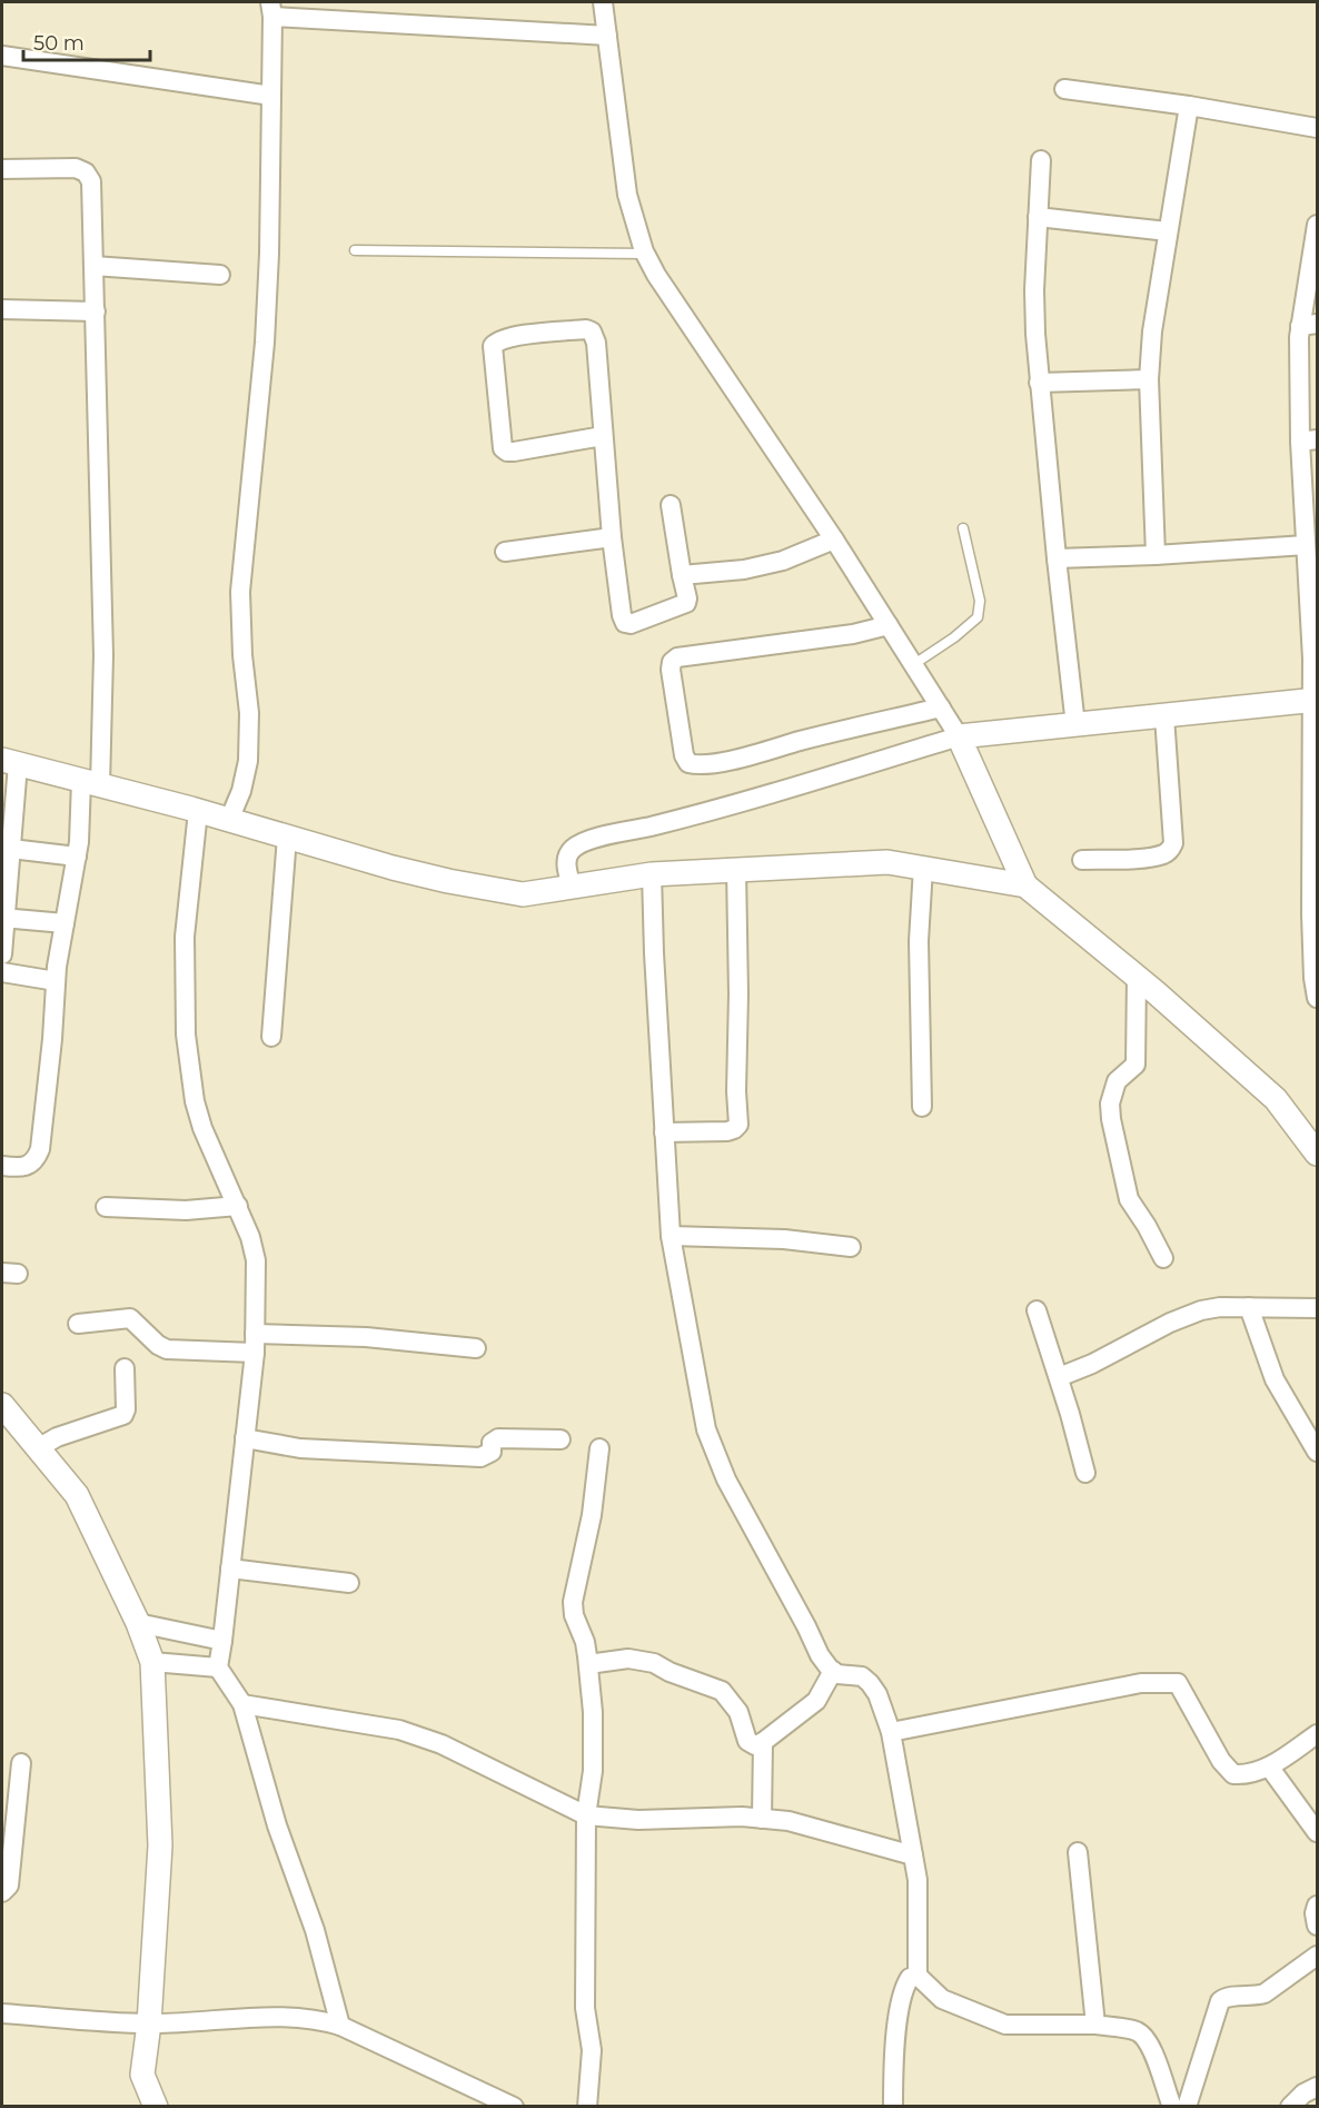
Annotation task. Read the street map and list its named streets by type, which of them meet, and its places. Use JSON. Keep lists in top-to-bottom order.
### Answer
{
  "scale_bar": "50 m"
}
